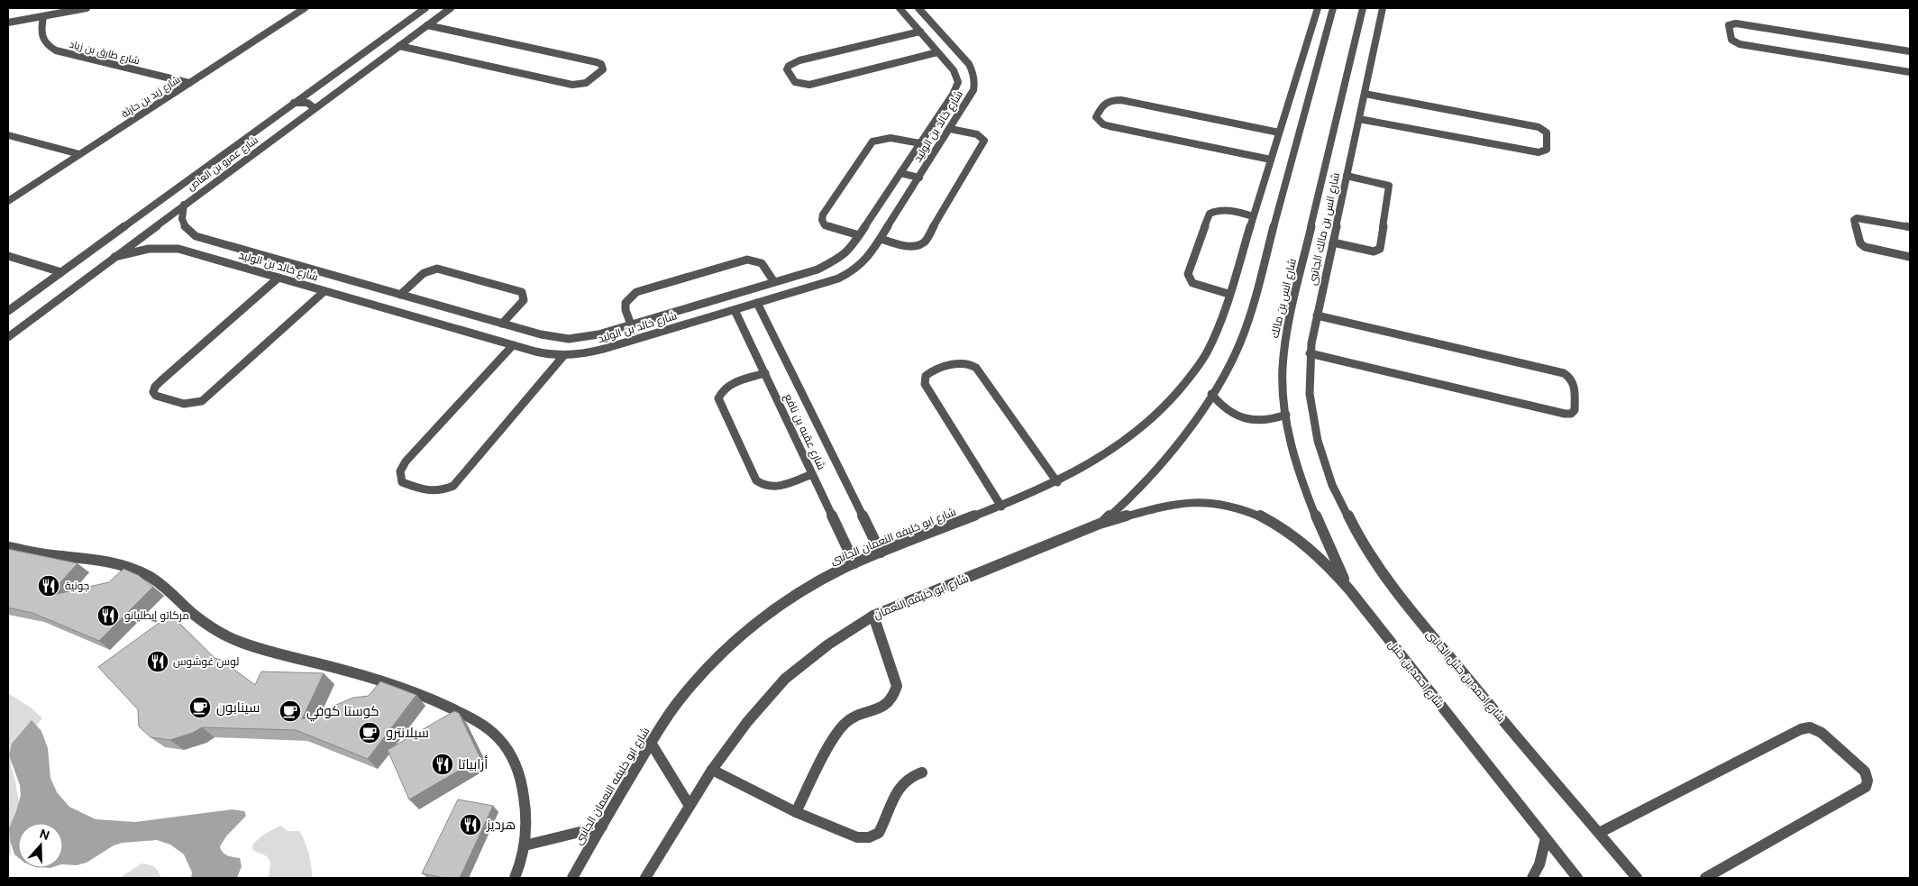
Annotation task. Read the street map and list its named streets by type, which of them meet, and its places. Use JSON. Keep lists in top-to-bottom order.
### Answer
{
  "streets": {
    "street": [
      "شارع طارق بن زياد",
      "شارع زيد بن حارثة",
      "شارع خالد بن الوليد",
      "شارع عمرو بن العاص",
      "شارع انس بن مالك الجانبى",
      "شارع انس بن مالك",
      "شارع عقبه بن نافع",
      "شارع ابو خليفه النعمان الجانبى",
      "شارع ابو خليفه النعمان",
      "شارع احمد بن حنبل",
      "شارع احمد بن حنبل الجانبى"
    ]
  },
  "crossings": [
    ["شارع طارق بن زياد", "شارع زيد بن حارثة"],
    ["شارع خالد بن الوليد", "شارع عمرو بن العاص"],
    ["شارع خالد بن الوليد", "شارع عقبه بن نافع"],
    ["شارع انس بن مالك الجانبى", "شارع احمد بن حنبل الجانبى"],
    ["شارع انس بن مالك", "شارع احمد بن حنبل"],
    ["شارع عقبه بن نافع", "شارع ابو خليفه النعمان الجانبى"],
    ["شارع ابو خليفه النعمان", "شارع احمد بن حنبل"]
  ],
  "places": {
    "restaurant": [
      "جونية",
      "مركاتو إيطليانو",
      "لوس غوشوس",
      "أرابياتا",
      "هرديز"
    ],
    "cafe": ["سينابون", "كوستا كوفي", "سيلانترو"]
  },
  "north": "top"
}
